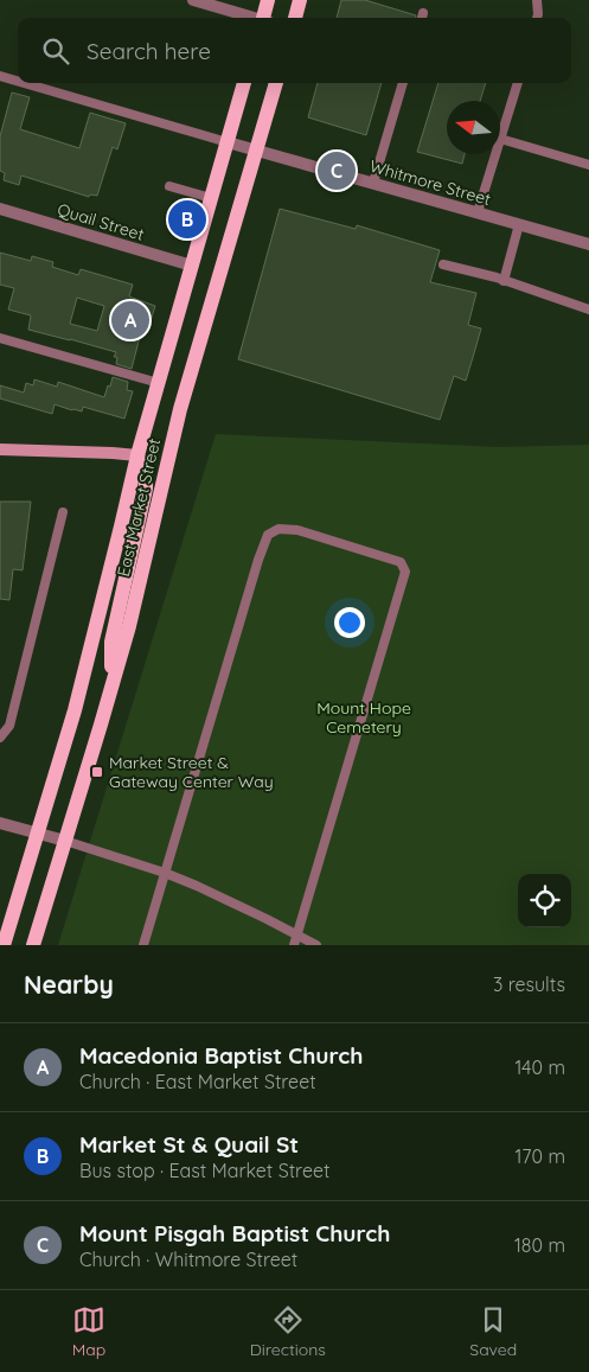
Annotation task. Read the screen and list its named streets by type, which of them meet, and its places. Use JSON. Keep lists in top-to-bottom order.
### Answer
{
  "streets": {
    "main road": ["East Market Street"],
    "street": ["Whitmore Street", "Quail Street"]
  },
  "crossings": [
    ["Whitmore Street", "East Market Street"],
    ["Quail Street", "East Market Street"]
  ],
  "parks": ["Mount Hope Cemetery"],
  "places": {
    "transit": ["Market Street & Gateway Center Way"]
  },
  "north": "left",
  "page": {
    "search": "Search here",
    "pins": ["C", "B", "A"],
    "heading": ["Nearby", "3 results"],
    "list": [
      {
        "mark": "A",
        "name": "Macedonia Baptist Church",
        "note": "Church · East Market Street",
        "value": "140 m"
      },
      {
        "mark": "B",
        "name": "Market St & Quail St",
        "note": "Bus stop · East Market Street",
        "value": "170 m"
      },
      {
        "mark": "C",
        "name": "Mount Pisgah Baptist Church",
        "note": "Church · Whitmore Street",
        "value": "180 m"
      }
    ],
    "nav": ["Map", "Directions", "Saved"]
  }
}
